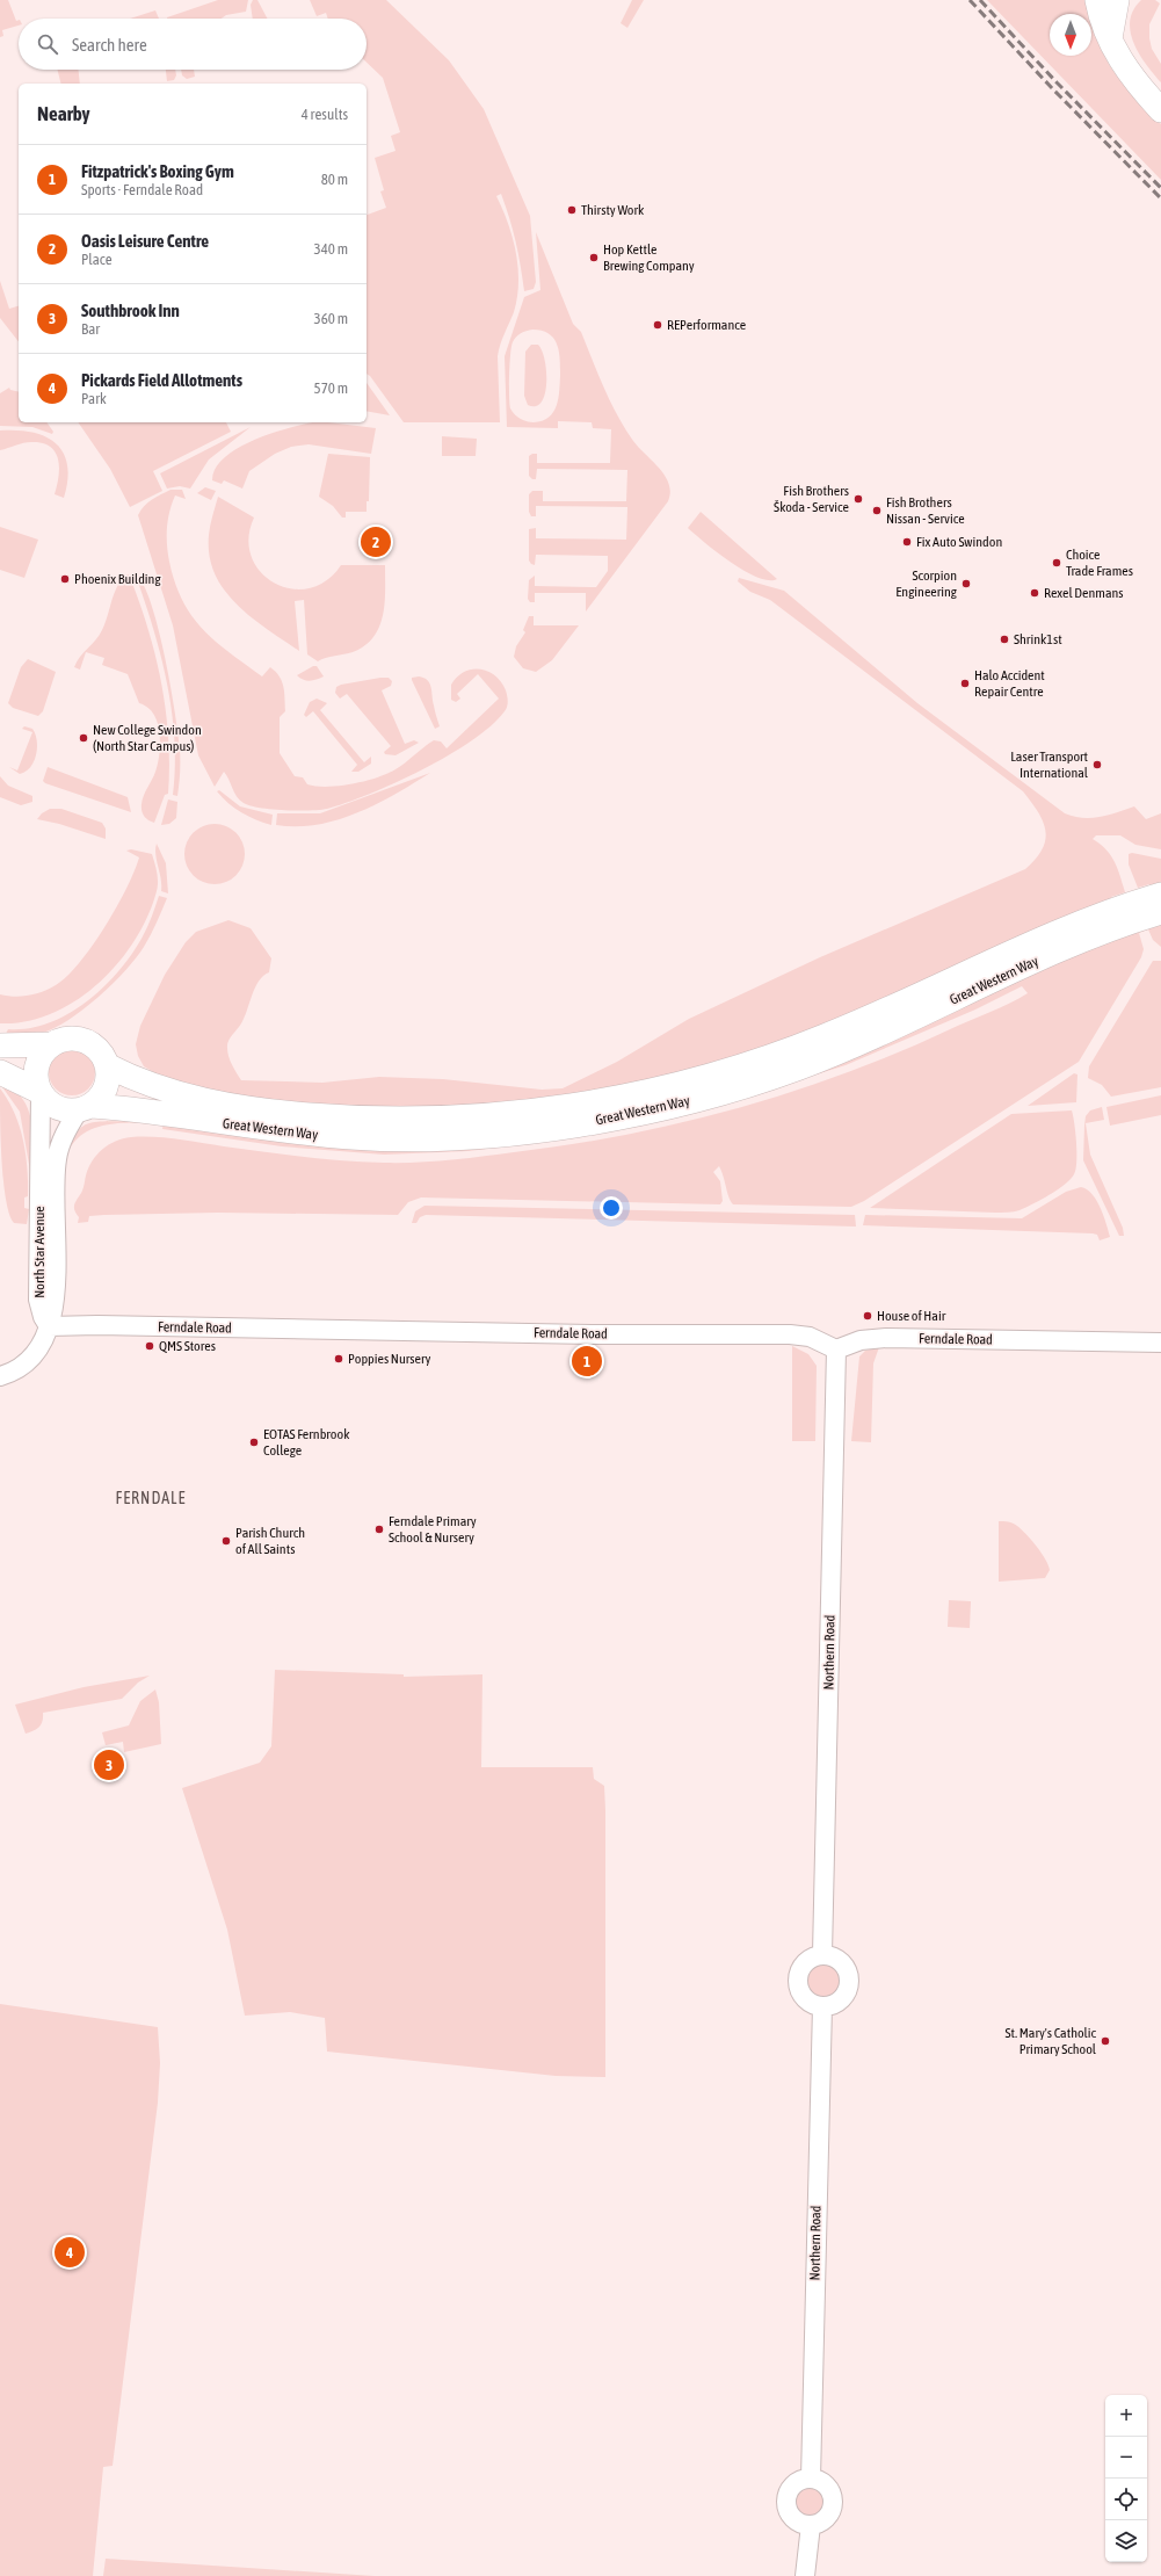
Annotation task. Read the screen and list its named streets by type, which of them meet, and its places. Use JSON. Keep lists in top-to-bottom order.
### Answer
{
  "streets": {
    "main road": ["Great Western Way"],
    "street": ["North Star Avenue", "Ferndale Road", "Northern Road"]
  },
  "crossings": [
    ["Great Western Way", "North Star Avenue"],
    ["North Star Avenue", "Ferndale Road"],
    ["Ferndale Road", "Northern Road"]
  ],
  "districts": ["FERNDALE"],
  "places": [
    "Thirsty Work",
    "Hop Kettle Brewing Company",
    "REPerformance",
    "Fish Brothers Škoda - Service",
    "Fish Brothers Nissan - Service",
    "Fix Auto Swindon",
    "Choice Trade Frames",
    "Phoenix Building",
    "Scorpion Engineering",
    "Rexel Denmans",
    "Shrink1st",
    "Halo Accident Repair Centre",
    "New College Swindon (North Star Campus)",
    "Laser Transport International",
    "House of Hair",
    "QMS Stores",
    "Poppies Nursery",
    "EOTAS Fernbrook College",
    "Ferndale Primary School & Nursery",
    "Parish Church of All Saints",
    "St. Mary's Catholic Primary School"
  ],
  "north": "bottom",
  "page": {
    "search": "Search here",
    "heading": ["Nearby", "4 results"],
    "list": [
      {
        "mark": "1",
        "name": "Fitzpatrick's Boxing Gym",
        "note": "Sports · Ferndale Road",
        "value": "80 m"
      },
      {
        "mark": "2",
        "name": "Oasis Leisure Centre",
        "note": "Place",
        "value": "340 m"
      },
      {
        "mark": "3",
        "name": "Southbrook Inn",
        "note": "Bar",
        "value": "360 m"
      },
      {
        "mark": "4",
        "name": "Pickards Field Allotments",
        "note": "Park",
        "value": "570 m"
      }
    ],
    "pins": [
      "2",
      "1",
      "3",
      "4"
    ],
    "map_buttons": ["+", "−"]
  }
}
